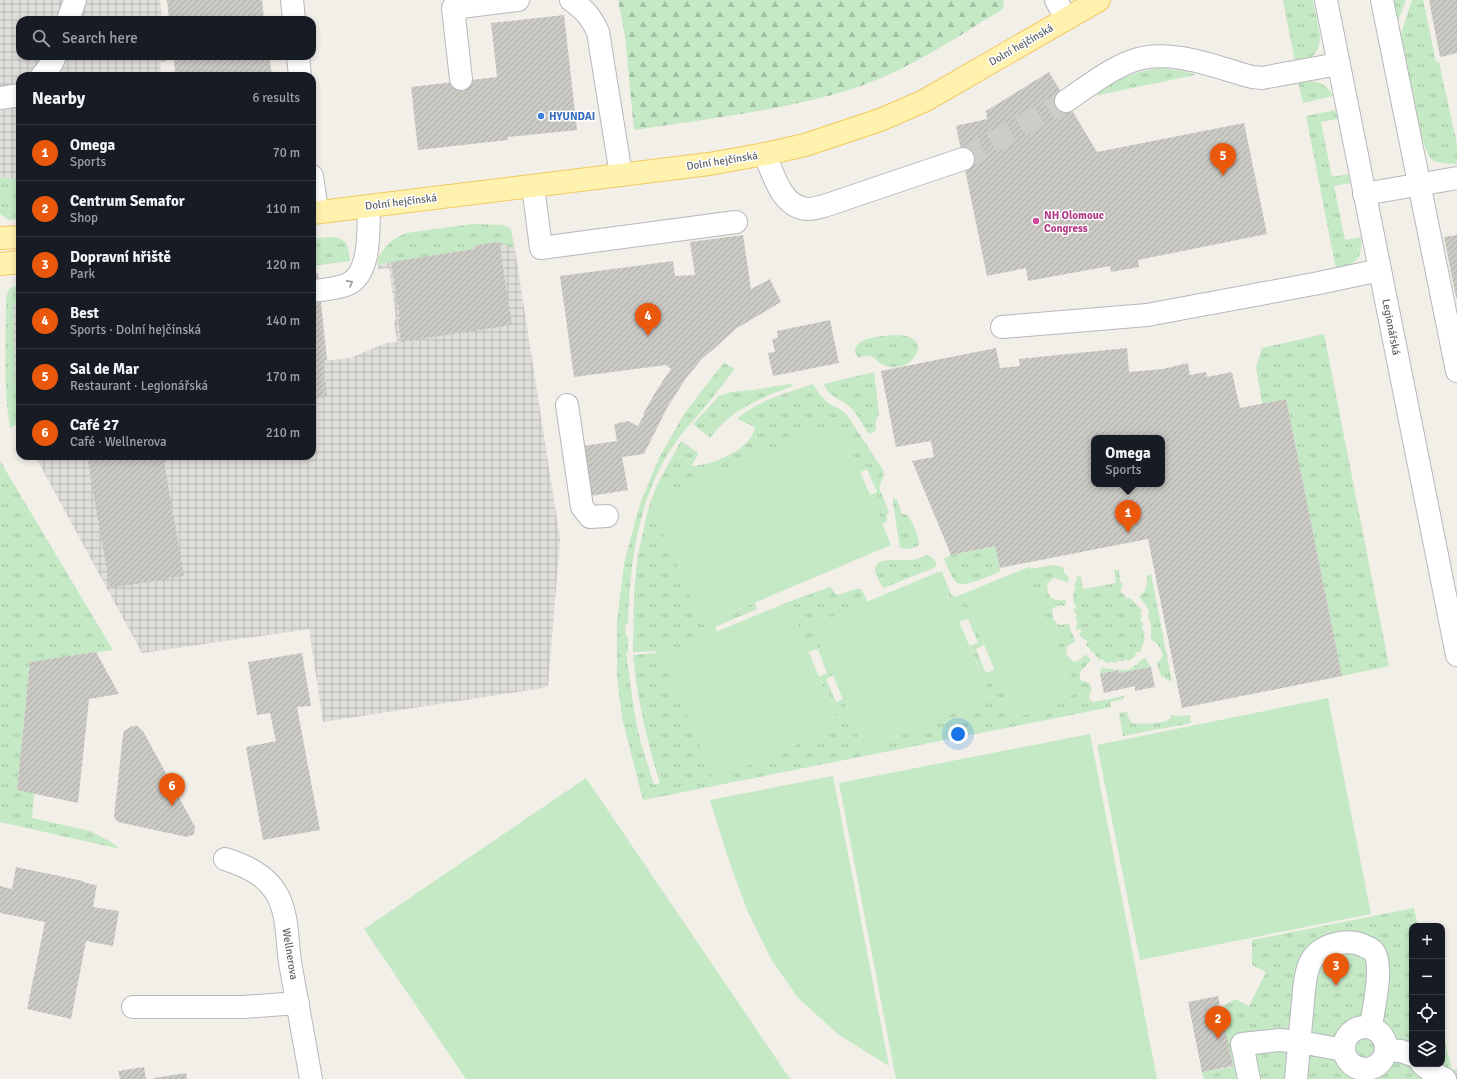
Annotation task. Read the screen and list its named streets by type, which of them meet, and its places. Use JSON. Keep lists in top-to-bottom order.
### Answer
{
  "streets": {
    "main road": ["Dolní hejčínská"],
    "street": ["Legionářská", "Wellnerova"]
  },
  "places": ["HYUNDAI", "NH Olomouc Congress"],
  "page": {
    "search": "Search here",
    "heading": ["Nearby", "6 results"],
    "list": [
      {
        "mark": "1",
        "name": "Omega",
        "note": "Sports",
        "value": "70 m"
      },
      {
        "mark": "2",
        "name": "Centrum Semafor",
        "note": "Shop",
        "value": "110 m"
      },
      {
        "mark": "3",
        "name": "Dopravní hřiště",
        "note": "Park",
        "value": "120 m"
      },
      {
        "mark": "4",
        "name": "Best",
        "note": "Sports · Dolní hejčínská",
        "value": "140 m"
      },
      {
        "mark": "5",
        "name": "Sal de Mar",
        "note": "Restaurant · Legionářská",
        "value": "170 m"
      },
      {
        "mark": "6",
        "name": "Café 27",
        "note": "Café · Wellnerova",
        "value": "210 m"
      }
    ],
    "pins": [
      "5",
      "4",
      "1",
      "6",
      "3",
      "2"
    ],
    "popup": ["Omega", "Sports"],
    "map_buttons": ["+", "−"]
  }
}
